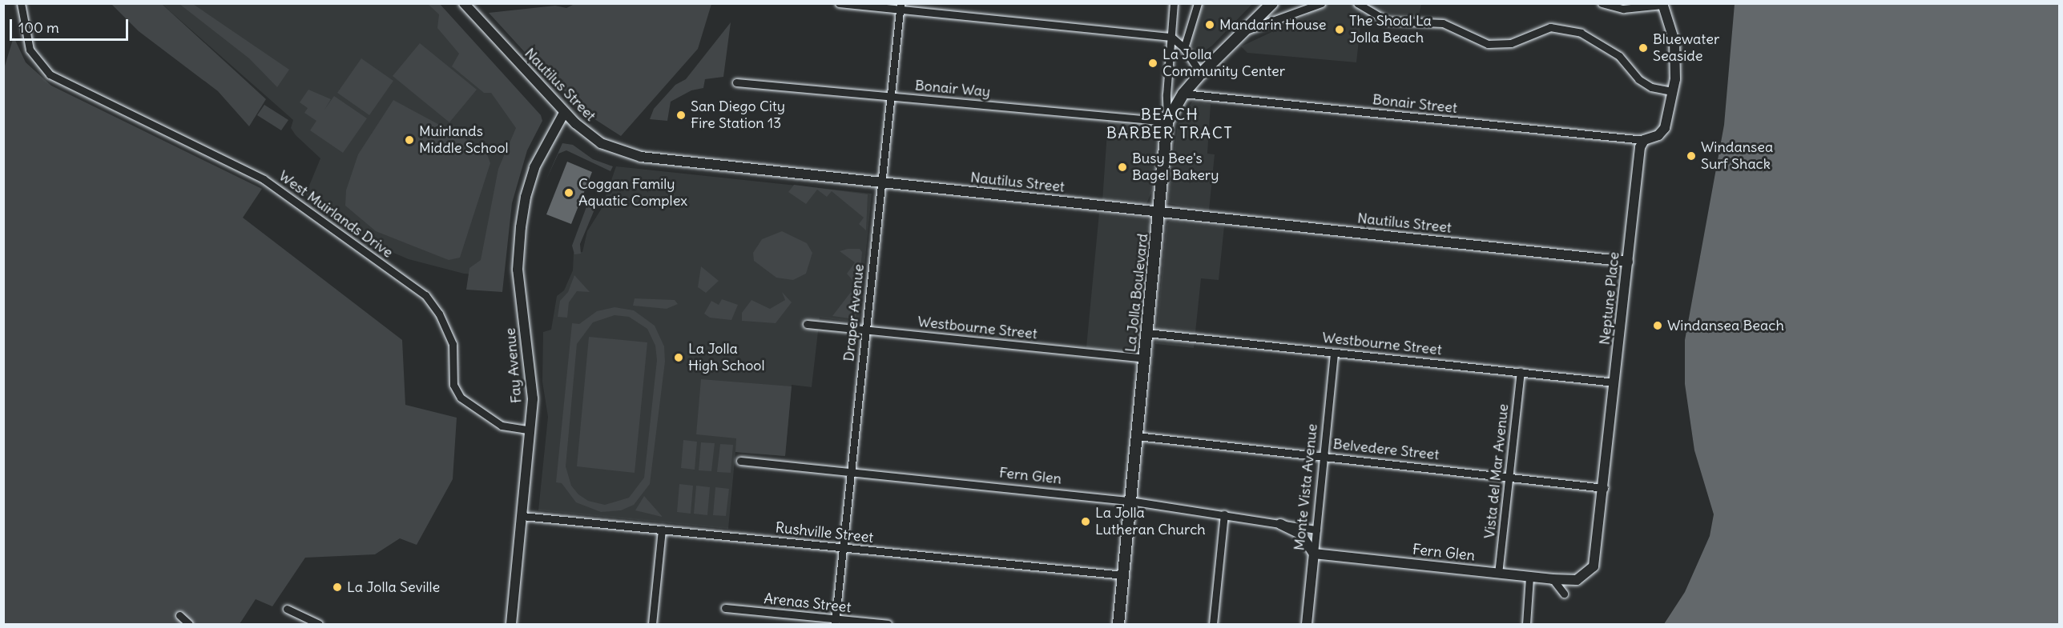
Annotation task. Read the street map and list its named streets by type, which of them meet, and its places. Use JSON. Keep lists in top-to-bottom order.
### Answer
{
  "streets": {
    "main road": ["La Jolla Boulevard"],
    "street": [
      "Nautilus Street",
      "Bonair Way",
      "Bonair Street",
      "West Muirlands Drive",
      "Neptune Place",
      "Draper Avenue",
      "Westbourne Street",
      "Fay Avenue",
      "Belvedere Street",
      "Vista del Mar Avenue",
      "Fern Glen",
      "Monte Vista Avenue",
      "Rushville Street",
      "Arenas Street"
    ]
  },
  "crossings": [
    ["Nautilus Street", "La Jolla Boulevard"],
    ["Nautilus Street", "Neptune Place"],
    ["Nautilus Street", "Draper Avenue"],
    ["Nautilus Street", "Fay Avenue"],
    ["Bonair Way", "La Jolla Boulevard"],
    ["Bonair Way", "Draper Avenue"],
    ["Bonair Street", "La Jolla Boulevard"],
    ["Bonair Street", "Neptune Place"],
    ["West Muirlands Drive", "Fay Avenue"],
    ["La Jolla Boulevard", "Westbourne Street"],
    ["La Jolla Boulevard", "Belvedere Street"],
    ["La Jolla Boulevard", "Fern Glen"],
    ["La Jolla Boulevard", "Rushville Street"],
    ["Neptune Place", "Westbourne Street"],
    ["Neptune Place", "Belvedere Street"],
    ["Neptune Place", "Fern Glen"],
    ["Draper Avenue", "Westbourne Street"],
    ["Draper Avenue", "Fern Glen"],
    ["Draper Avenue", "Rushville Street"],
    ["Draper Avenue", "Arenas Street"],
    ["Westbourne Street", "Vista del Mar Avenue"],
    ["Westbourne Street", "Monte Vista Avenue"],
    ["Fay Avenue", "Rushville Street"],
    ["Belvedere Street", "Vista del Mar Avenue"],
    ["Belvedere Street", "Monte Vista Avenue"],
    ["Vista del Mar Avenue", "Fern Glen"],
    ["Fern Glen", "Monte Vista Avenue"]
  ],
  "districts": ["BEACH BARBER TRACT"],
  "places": [
    "Mandarin House",
    "The Shoal La Jolla Beach",
    "Bluewater Seaside",
    "La Jolla Community Center",
    "San Diego City Fire Station 13",
    "Muirlands Middle School",
    "Windansea Surf Shack",
    "Busy Bee's Bagel Bakery",
    "Coggan Family Aquatic Complex",
    "Windansea Beach",
    "La Jolla High School",
    "La Jolla Lutheran Church",
    "La Jolla Seville"
  ],
  "scale_bar": "100 m"
}
